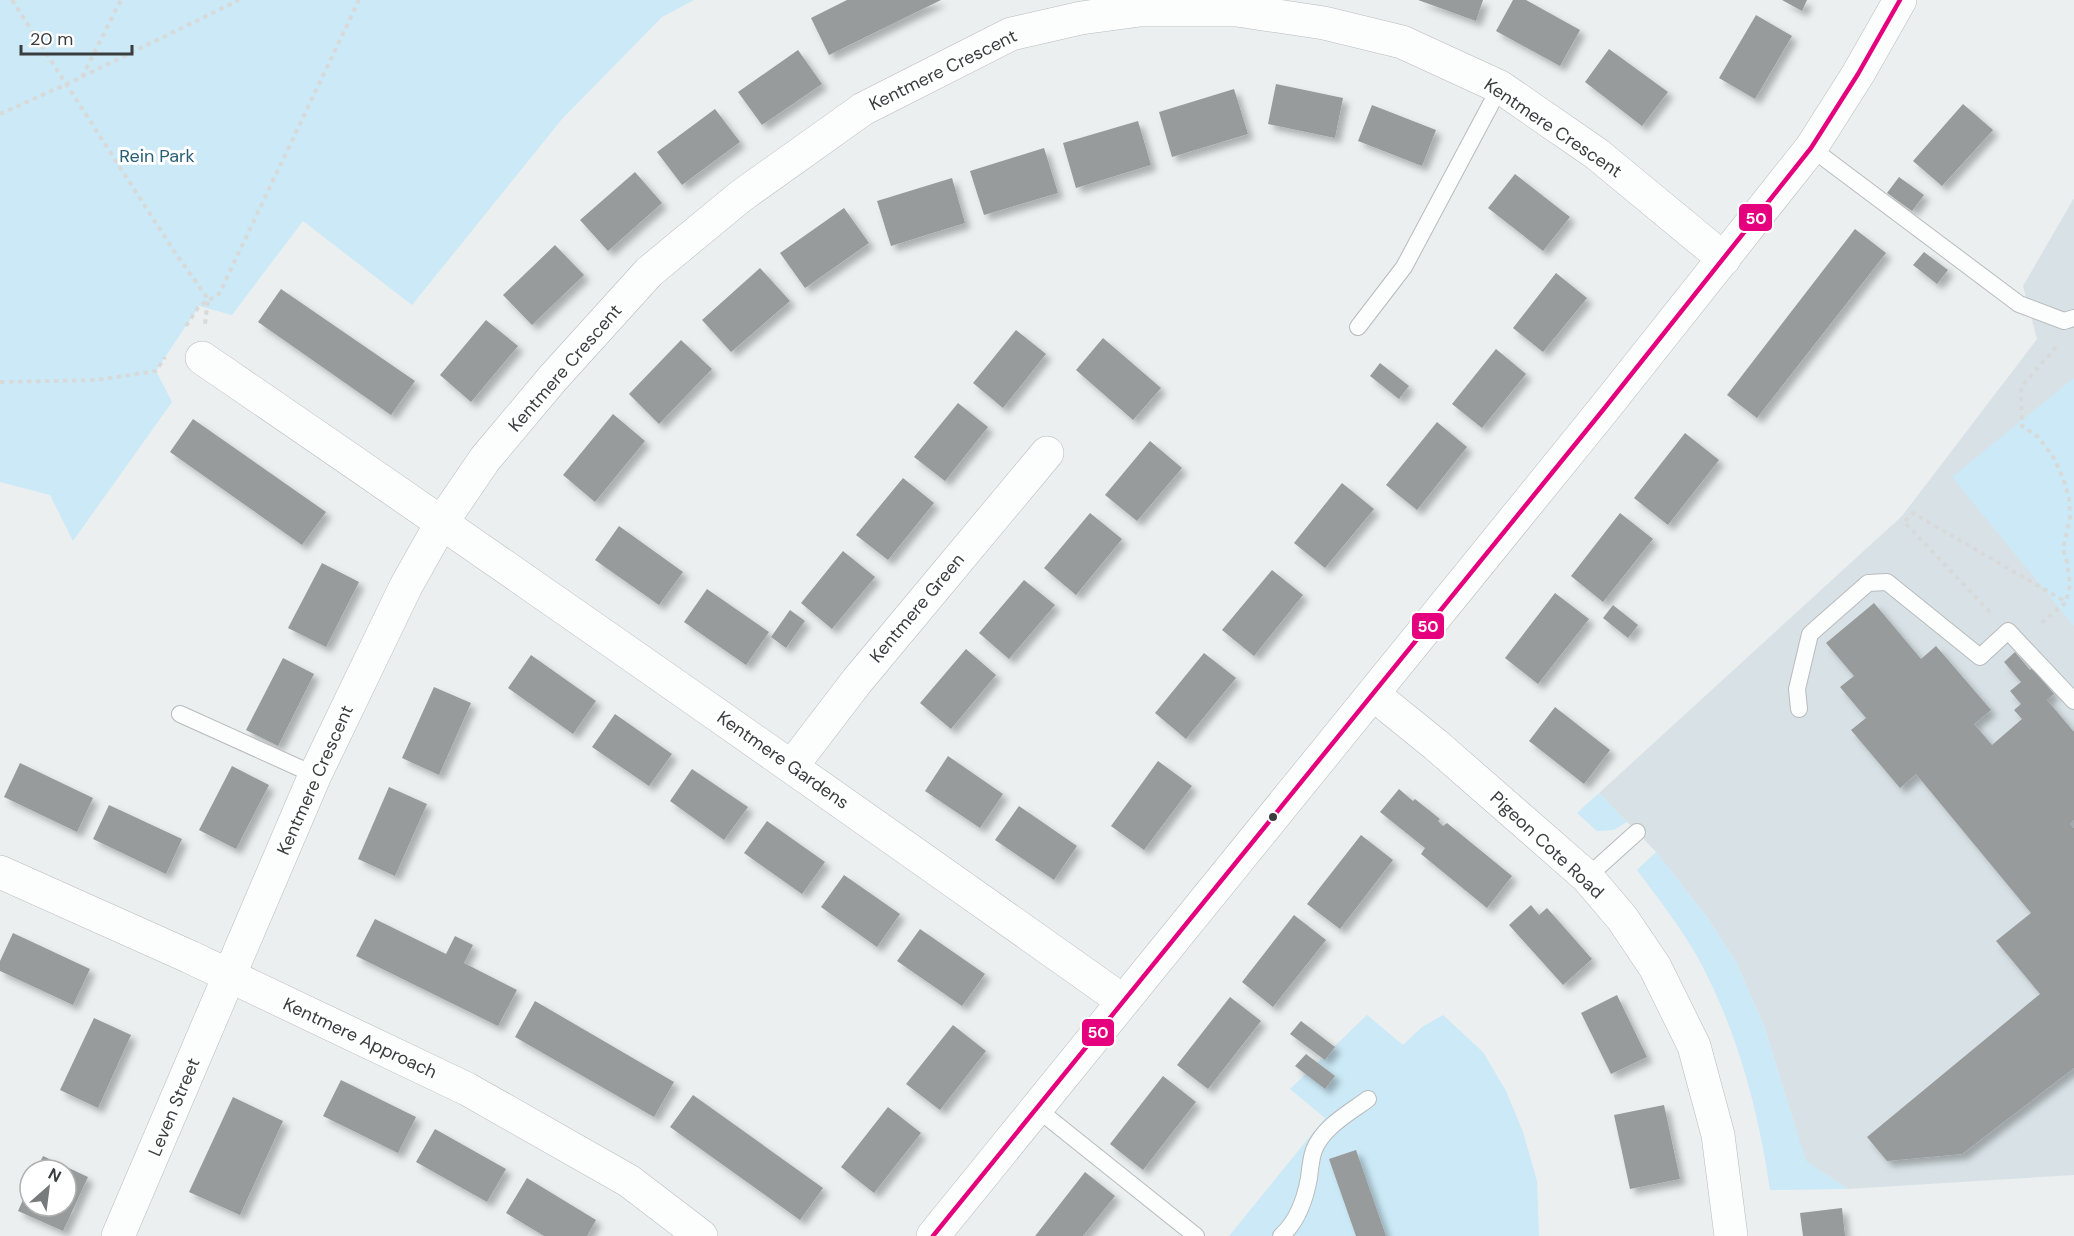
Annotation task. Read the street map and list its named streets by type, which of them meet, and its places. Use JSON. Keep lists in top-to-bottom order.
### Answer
{
  "streets": {
    "street": [
      "Kentmere Crescent",
      "Kentmere Green",
      "Kentmere Gardens",
      "Pigeon Cote Road",
      "Kentmere Approach",
      "Leven Street"
    ]
  },
  "crossings": [
    ["Kentmere Crescent", "Kentmere Gardens"],
    ["Kentmere Crescent", "Kentmere Approach"],
    ["Kentmere Crescent", "Leven Street"],
    ["Kentmere Green", "Kentmere Gardens"],
    ["Kentmere Approach", "Leven Street"]
  ],
  "parks": ["Rein Park"],
  "lines": ["transit line 50"],
  "scale_bar": "20 m",
  "north": "top right"
}
